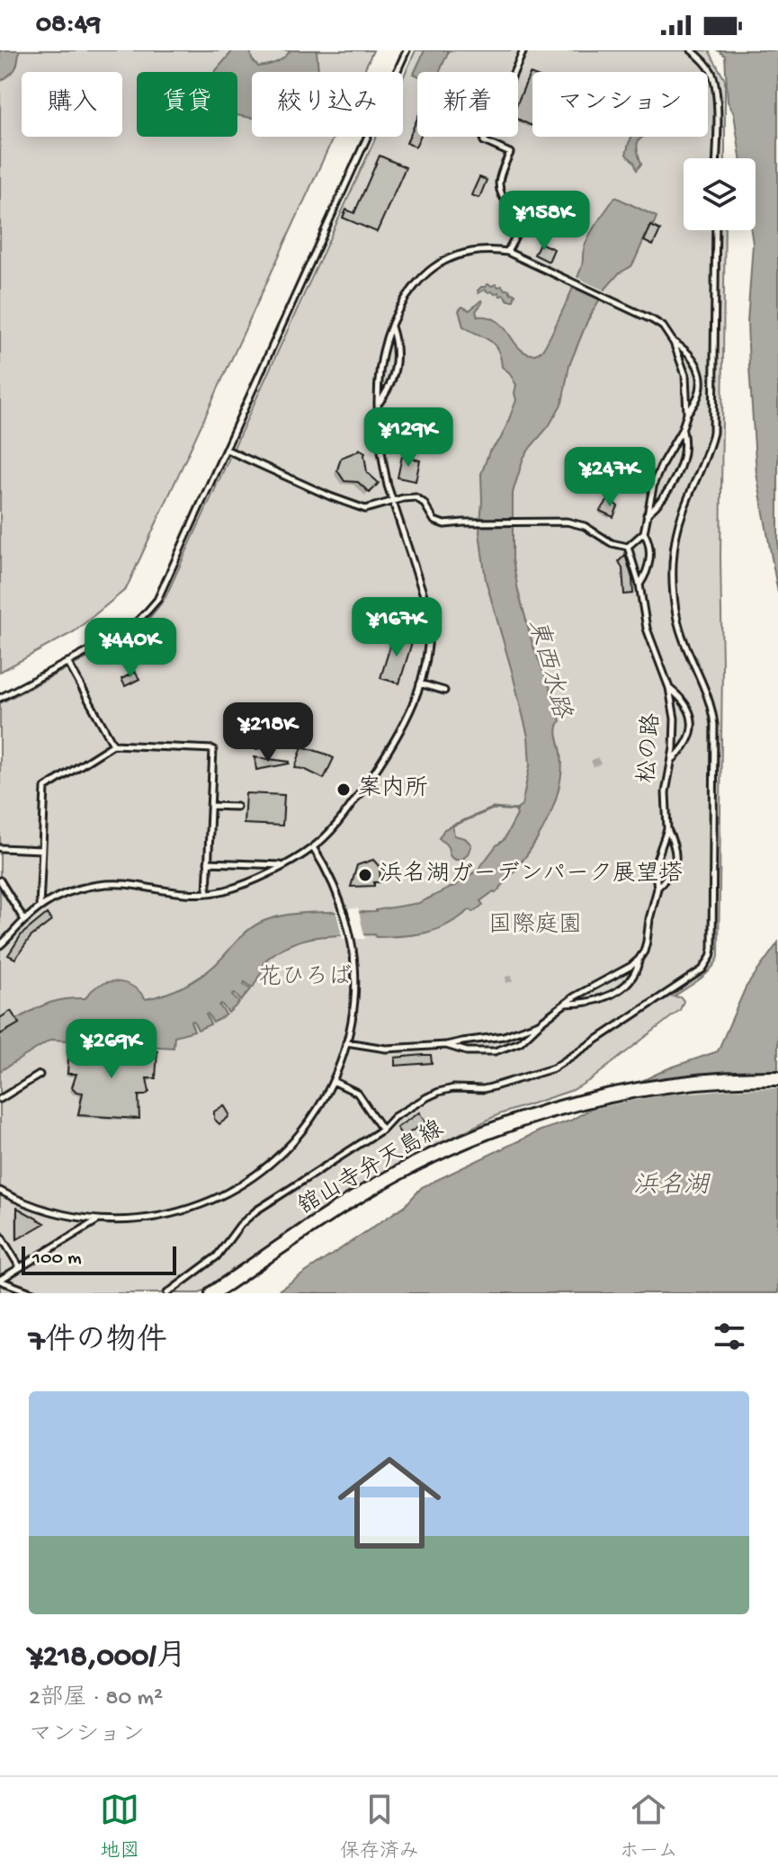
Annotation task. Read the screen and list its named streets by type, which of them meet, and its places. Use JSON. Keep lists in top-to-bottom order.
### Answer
{
  "streets": {
    "main road": ["舘山寺弁天島線"],
    "lane": ["松の路"]
  },
  "water": ["東西水路", "浜名湖"],
  "parks": ["国際庭園", "花ひろば"],
  "places": ["案内所", "浜名湖ガーデンパーク展望塔"],
  "scale_bar": "100 m",
  "page": {
    "status": "08:49",
    "chip": [
      "購入",
      "賃貸",
      "絞り込み",
      "新着",
      "マンション"
    ],
    "price": [
      "¥158K",
      "¥129K",
      "¥247K",
      "¥167K",
      "¥440K",
      "¥218K",
      "¥269K"
    ],
    "scale": "100 m",
    "heading": "7件の物件",
    "list": [
      {
        "name": "¥218,000/月",
        "note": "2部屋 · 80 m² · マンション"
      }
    ],
    "tabs": ["地図", "保存済み", "ホーム"]
  }
}
